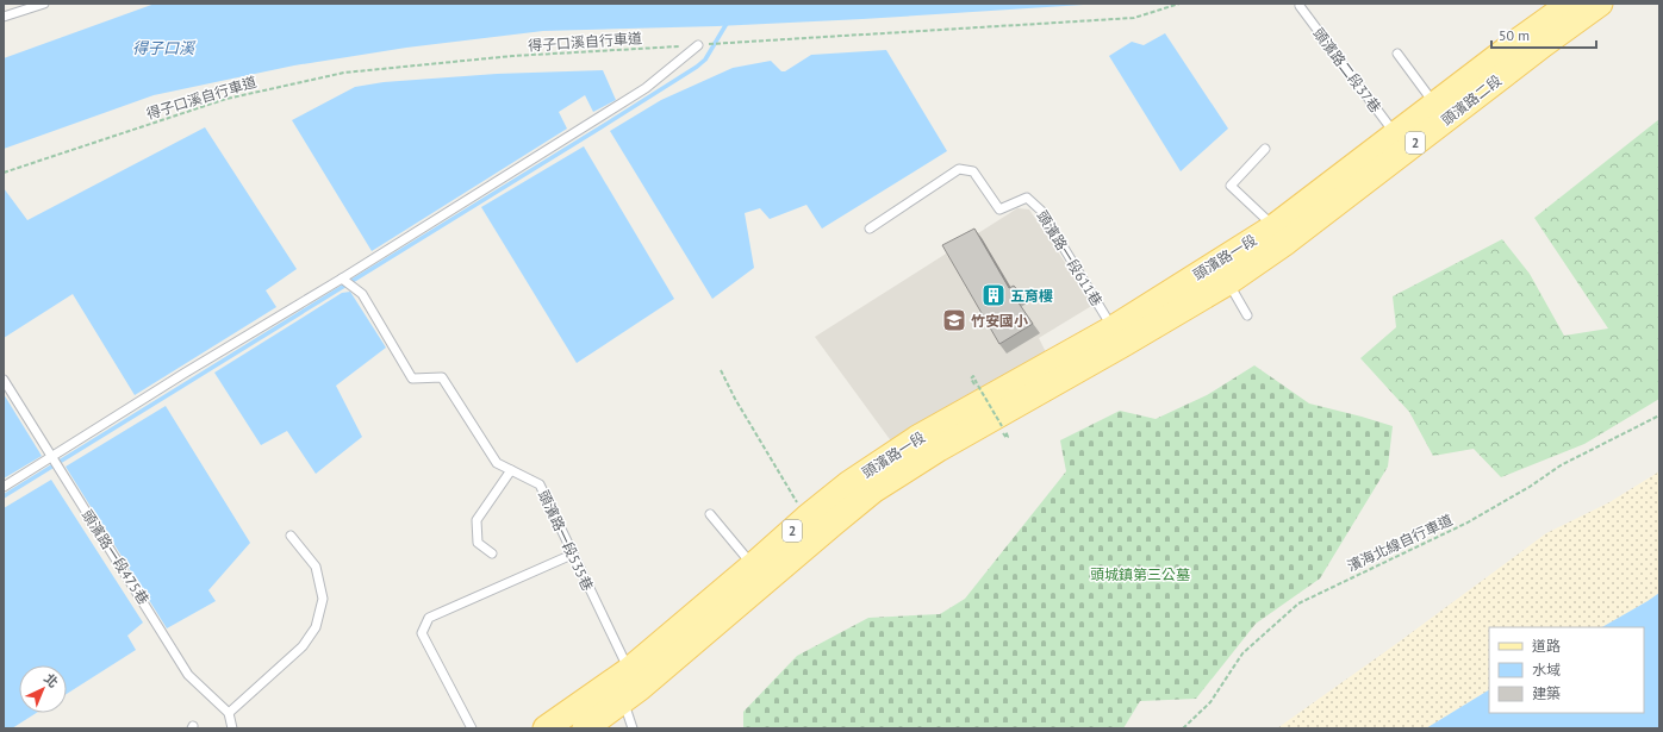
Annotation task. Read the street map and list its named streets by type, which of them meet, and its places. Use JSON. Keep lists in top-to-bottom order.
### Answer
{
  "streets": {
    "main road": ["頭濱路二段", "2", "頭濱路一段"],
    "lane": [
      "頭濱路二段37巷",
      "頭濱路一段611巷",
      "頭濱路一段535巷",
      "頭濱路一段475巷"
    ],
    "path": ["得子口溪自行車道", "濱海北線自行車道"]
  },
  "crossings": [
    ["頭濱路二段37巷", "頭濱路二段"],
    ["頭濱路二段", "頭濱路一段"],
    ["頭濱路一段", "頭濱路一段611巷"],
    ["頭濱路一段", "頭濱路一段535巷"]
  ],
  "water": ["得子口溪"],
  "parks": ["頭城鎮第三公墓"],
  "places": {
    "building": ["五育樓"],
    "school or university": ["竹安國小"]
  },
  "legend": ["道路", "水域", "建築"],
  "scale_bar": "50 m",
  "north": "top right"
}
